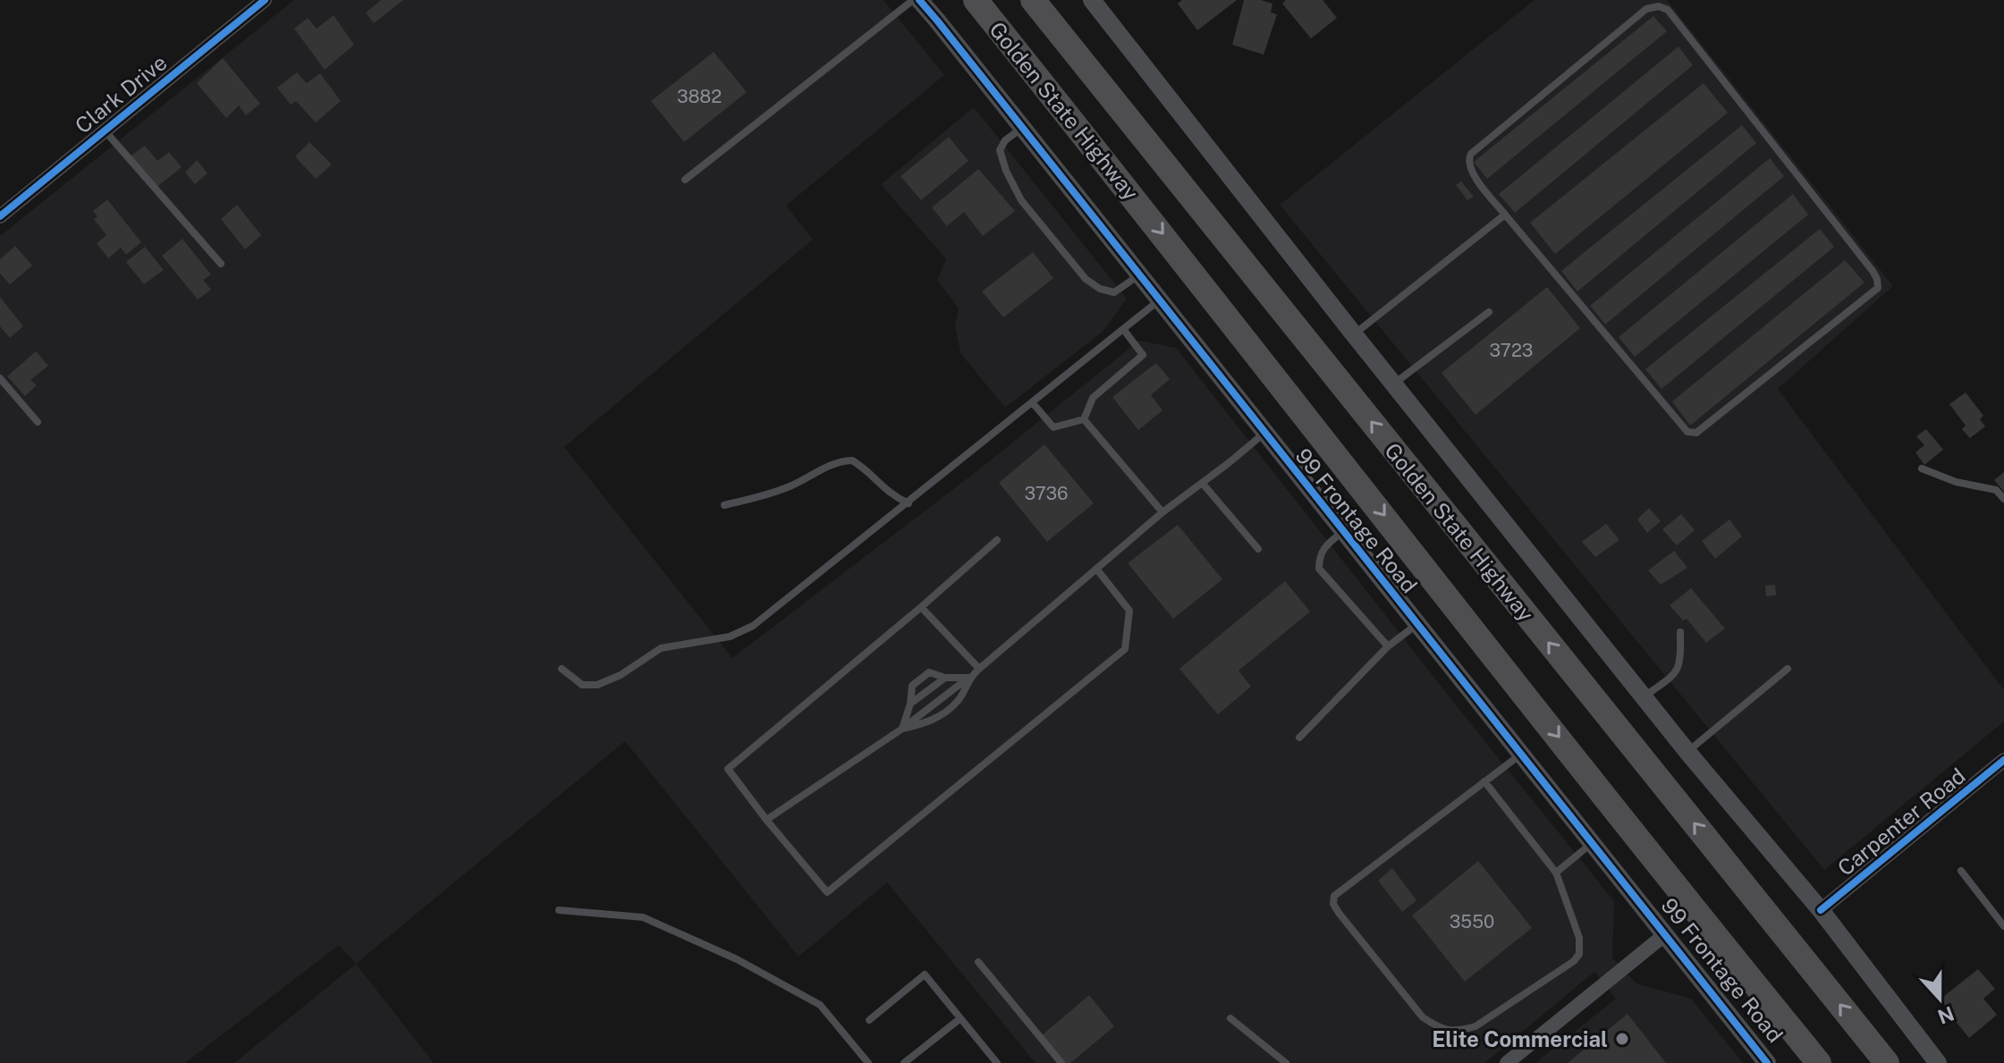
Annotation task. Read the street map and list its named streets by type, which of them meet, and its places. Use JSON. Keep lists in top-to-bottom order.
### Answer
{
  "streets": {
    "highway": ["Golden State Highway"],
    "street": ["Clark Drive", "99 Frontage Road", "Carpenter Road"]
  },
  "places": ["Elite Commercial"],
  "house_numbers": [
    "3882",
    "3723",
    "3736",
    "3550"
  ],
  "north": "bottom"
}
